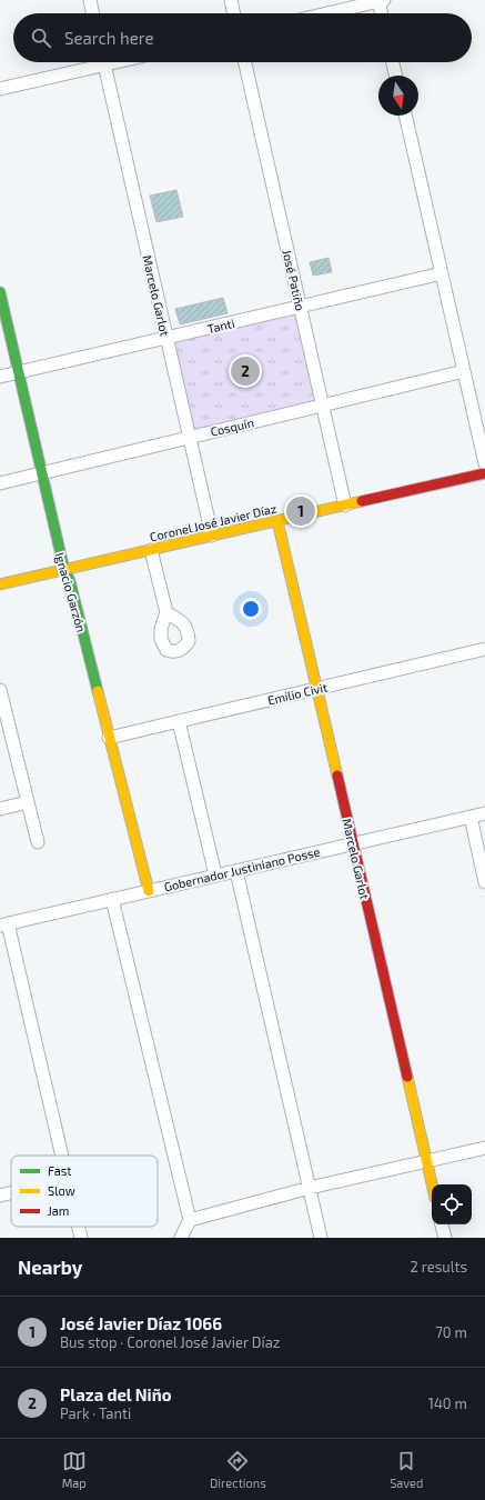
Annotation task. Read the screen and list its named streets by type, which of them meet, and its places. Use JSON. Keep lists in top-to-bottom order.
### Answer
{
  "streets": {
    "street": [
      "José Patiño",
      "Marcelo Garlot",
      "Tanti",
      "Cosquín",
      "Coronel José Javier Díaz",
      "Ignacio Garzón",
      "Emilio Civit",
      "Gobernador Justiniano Posse"
    ]
  },
  "crossings": [
    ["José Patiño", "Tanti"],
    ["José Patiño", "Cosquín"],
    ["José Patiño", "Coronel José Javier Díaz"],
    ["Marcelo Garlot", "Tanti"],
    ["Marcelo Garlot", "Cosquín"],
    ["Marcelo Garlot", "Coronel José Javier Díaz"],
    ["Marcelo Garlot", "Emilio Civit"],
    ["Marcelo Garlot", "Gobernador Justiniano Posse"],
    ["Tanti", "Ignacio Garzón"],
    ["Cosquín", "Ignacio Garzón"],
    ["Coronel José Javier Díaz", "Ignacio Garzón"],
    ["Ignacio Garzón", "Emilio Civit"],
    ["Ignacio Garzón", "Gobernador Justiniano Posse"]
  ],
  "legend": ["Fast", "Slow", "Jam"],
  "north": "bottom",
  "page": {
    "search": "Search here",
    "pins": ["2", "1"],
    "heading": ["Nearby", "2 results"],
    "list": [
      {
        "mark": "1",
        "name": "José Javier Díaz 1066",
        "note": "Bus stop · Coronel José Javier Díaz",
        "value": "70 m"
      },
      {
        "mark": "2",
        "name": "Plaza del Niño",
        "note": "Park · Tanti",
        "value": "140 m"
      }
    ],
    "nav": ["Map", "Directions", "Saved"]
  }
}
